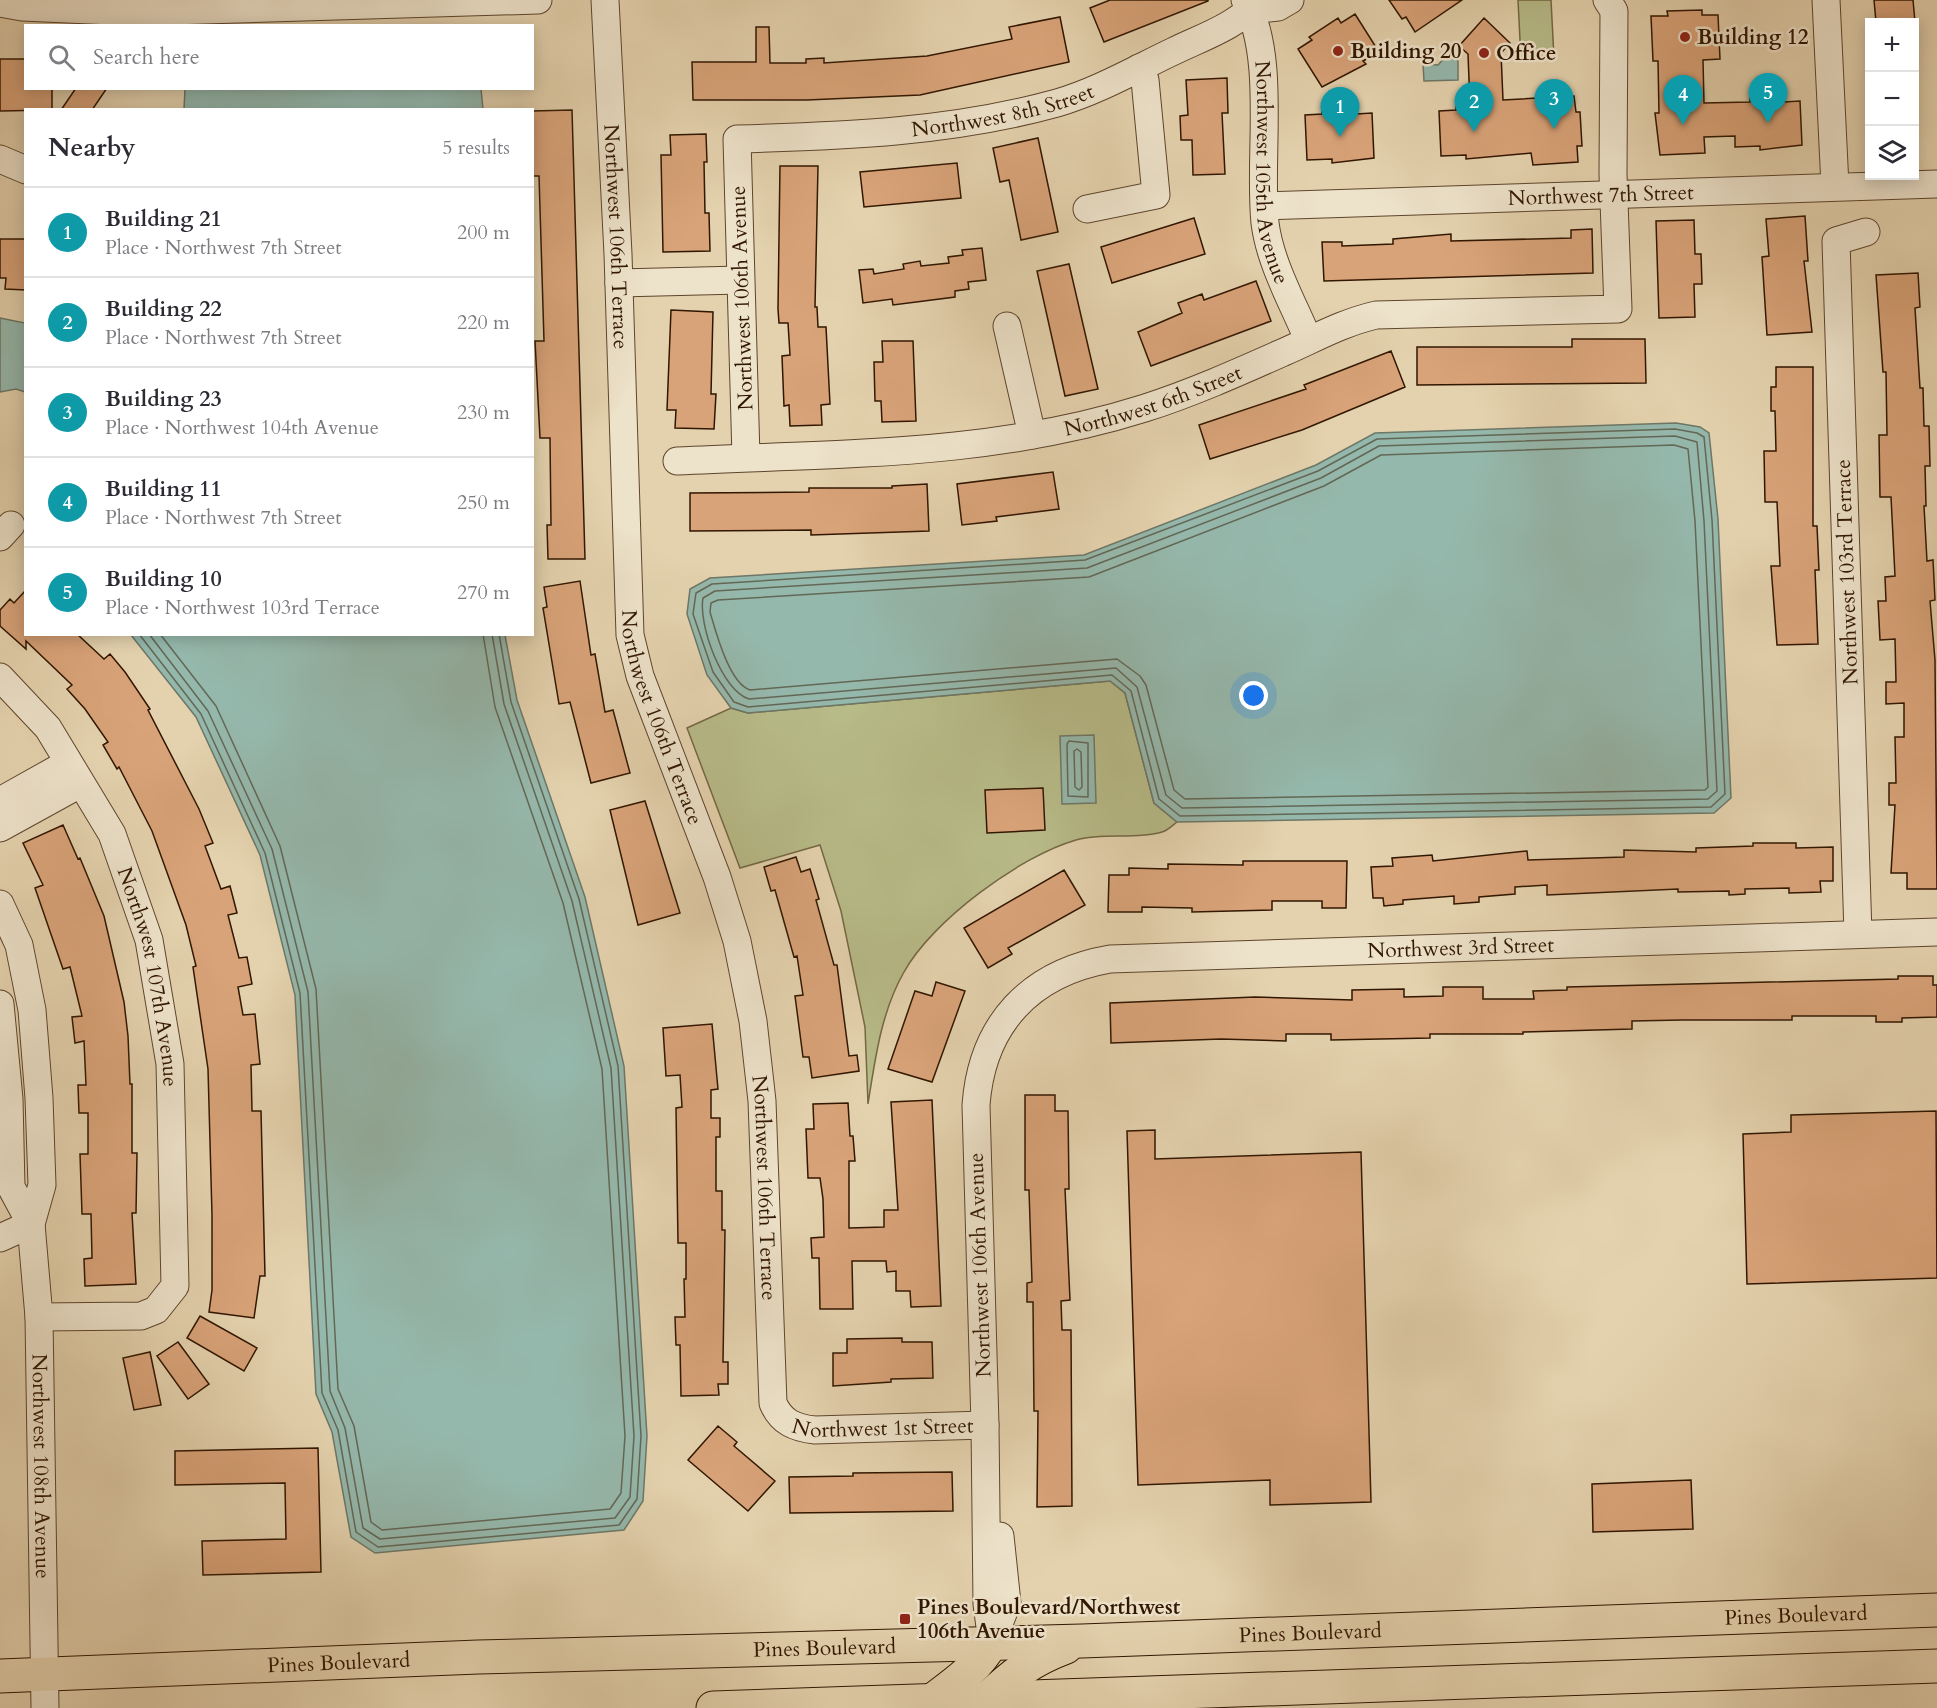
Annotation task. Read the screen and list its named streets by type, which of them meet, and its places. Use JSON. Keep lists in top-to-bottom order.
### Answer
{
  "streets": {
    "highway": ["Pines Boulevard"],
    "street": [
      "Northwest 8th Street",
      "Northwest 105th Avenue",
      "Northwest 7th Street",
      "Northwest 106th Terrace",
      "Northwest 106th Avenue",
      "Northwest 6th Street",
      "Northwest 103rd Terrace",
      "Northwest 3rd Street",
      "Northwest 107th Avenue",
      "Northwest 1st Street",
      "Northwest 108th Avenue"
    ]
  },
  "crossings": [
    ["Northwest 8th Street", "Northwest 105th Avenue"],
    ["Northwest 8th Street", "Northwest 106th Avenue"],
    ["Northwest 105th Avenue", "Northwest 7th Street"],
    ["Northwest 105th Avenue", "Northwest 6th Street"],
    ["Northwest 7th Street", "Northwest 6th Street"],
    ["Northwest 106th Terrace", "Northwest 1st Street"],
    ["Northwest 106th Avenue", "Northwest 6th Street"],
    ["Northwest 106th Avenue", "Northwest 3rd Street"],
    ["Northwest 106th Avenue", "Northwest 1st Street"],
    ["Northwest 106th Avenue", "Pines Boulevard"],
    ["Northwest 103rd Terrace", "Northwest 3rd Street"],
    ["Northwest 107th Avenue", "Northwest 108th Avenue"],
    ["Northwest 108th Avenue", "Pines Boulevard"]
  ],
  "places": {
    "other": ["Building 12", "Building 20", "Office"],
    "transit": ["Pines Boulevard/Northwest 106th Avenue"]
  },
  "page": {
    "map_buttons": ["+", "−"],
    "search": "Search here",
    "pins": [
      "5",
      "4",
      "3",
      "2",
      "1"
    ],
    "heading": ["Nearby", "5 results"],
    "list": [
      {
        "mark": "1",
        "name": "Building 21",
        "note": "Place · Northwest 7th Street",
        "value": "200 m"
      },
      {
        "mark": "2",
        "name": "Building 22",
        "note": "Place · Northwest 7th Street",
        "value": "220 m"
      },
      {
        "mark": "3",
        "name": "Building 23",
        "note": "Place · Northwest 104th Avenue",
        "value": "230 m"
      },
      {
        "mark": "4",
        "name": "Building 11",
        "note": "Place · Northwest 7th Street",
        "value": "250 m"
      },
      {
        "mark": "5",
        "name": "Building 10",
        "note": "Place · Northwest 103rd Terrace",
        "value": "270 m"
      }
    ]
  }
}
